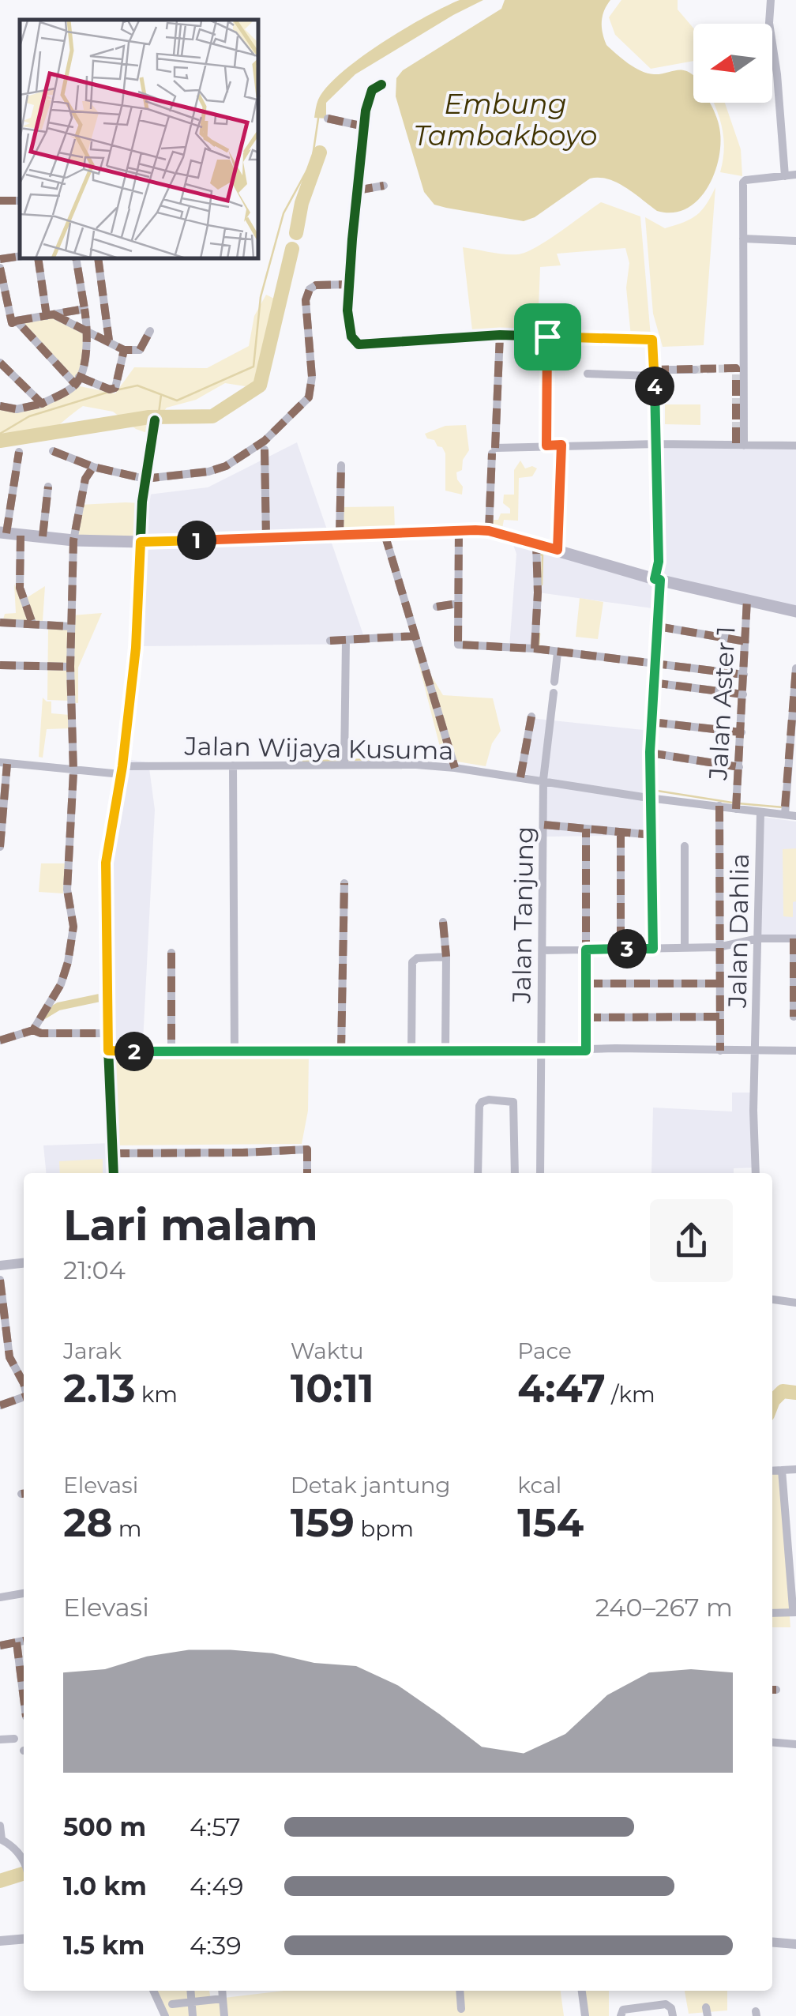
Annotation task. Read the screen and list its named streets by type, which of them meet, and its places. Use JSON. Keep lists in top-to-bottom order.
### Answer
{
  "streets": {
    "street": [
      "Jalan Aster 1",
      "Jalan Wijaya Kusuma",
      "Jalan Tanjung",
      "Jalan Dahlia"
    ]
  },
  "crossings": [
    ["Jalan Aster 1", "Jalan Wijaya Kusuma"],
    ["Jalan Wijaya Kusuma", "Jalan Tanjung"],
    ["Jalan Wijaya Kusuma", "Jalan Dahlia"]
  ],
  "water": ["Embung Tambakboyo"],
  "north": "left",
  "page": {
    "pins": [
      "4",
      "1",
      "3",
      "2"
    ],
    "heading": ["Lari malam", "21:04"],
    "stats": [
      ["Jarak", "2.13 km"],
      ["Waktu", "10:11"],
      ["Pace", "4:47 /km"],
      ["Elevasi", "28 m"],
      ["Detak jantung", "159 bpm"],
      ["kcal", "154"]
    ],
    "chart": ["Elevasi", "240–267 m"],
    "list": [
      {
        "name": "500 m",
        "note": "4:57"
      },
      {
        "name": "1.0 km",
        "note": "4:49"
      },
      {
        "name": "1.5 km",
        "note": "4:39"
      }
    ]
  }
}
